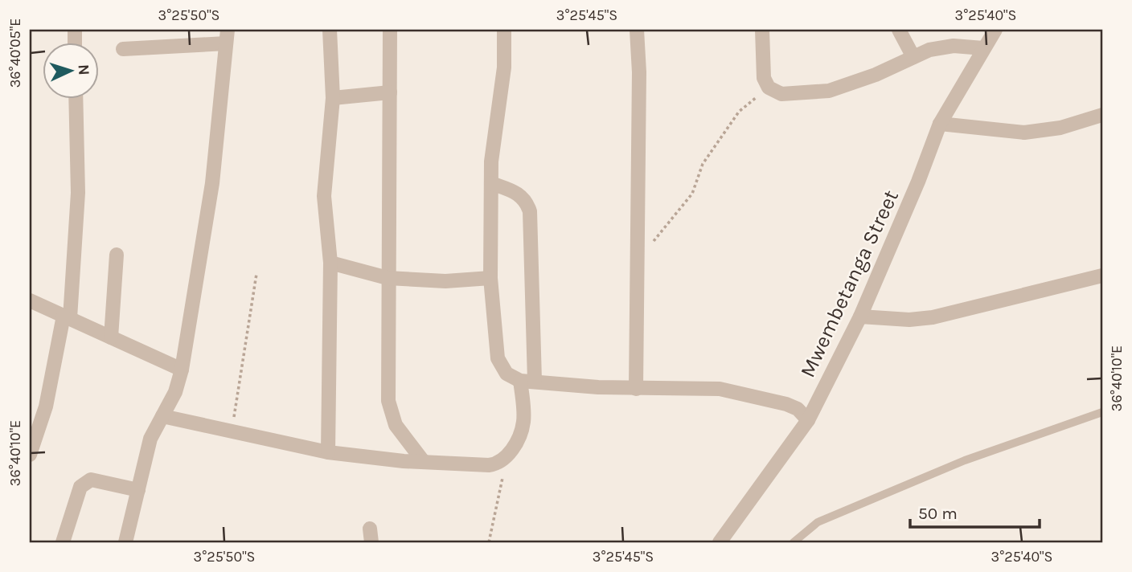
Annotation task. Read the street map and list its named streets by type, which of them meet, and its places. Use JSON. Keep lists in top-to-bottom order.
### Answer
{
  "streets": {
    "street": ["Mwembetanga Street"]
  },
  "scale_bar": "50 m",
  "north": "right",
  "coordinates": [
    "3°25'50\"S",
    "3°25'45\"S",
    "3°25'40\"S",
    "36°40'05\"E",
    "36°40'10\"E"
  ]
}
